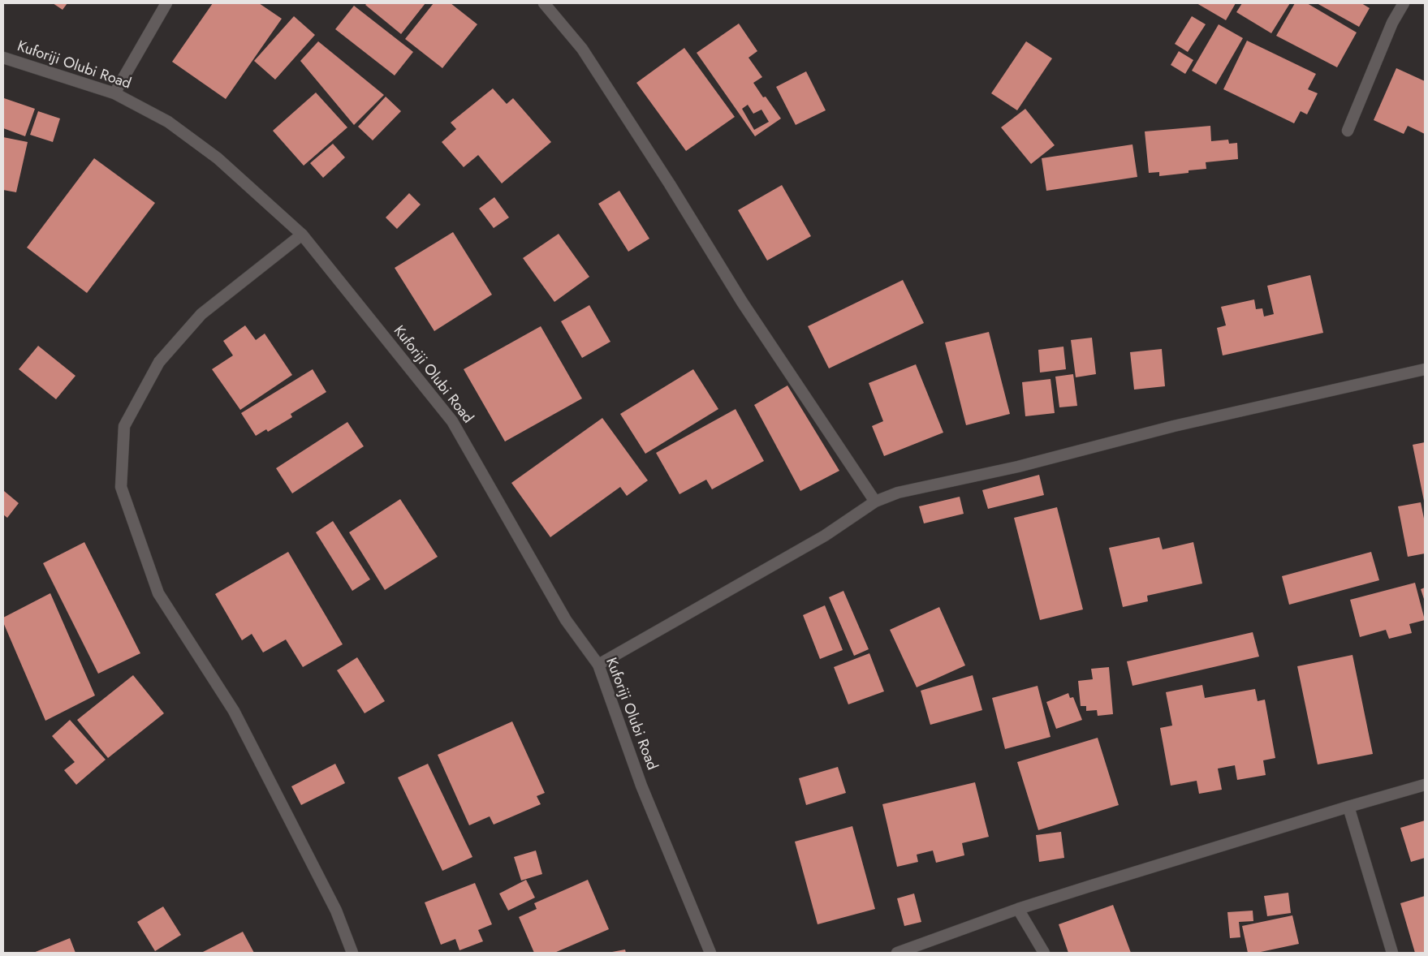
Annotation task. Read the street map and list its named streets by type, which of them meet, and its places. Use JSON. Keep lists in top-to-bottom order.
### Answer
{
  "streets": {
    "street": ["Kuforiji Olubi Road"]
  }
}
